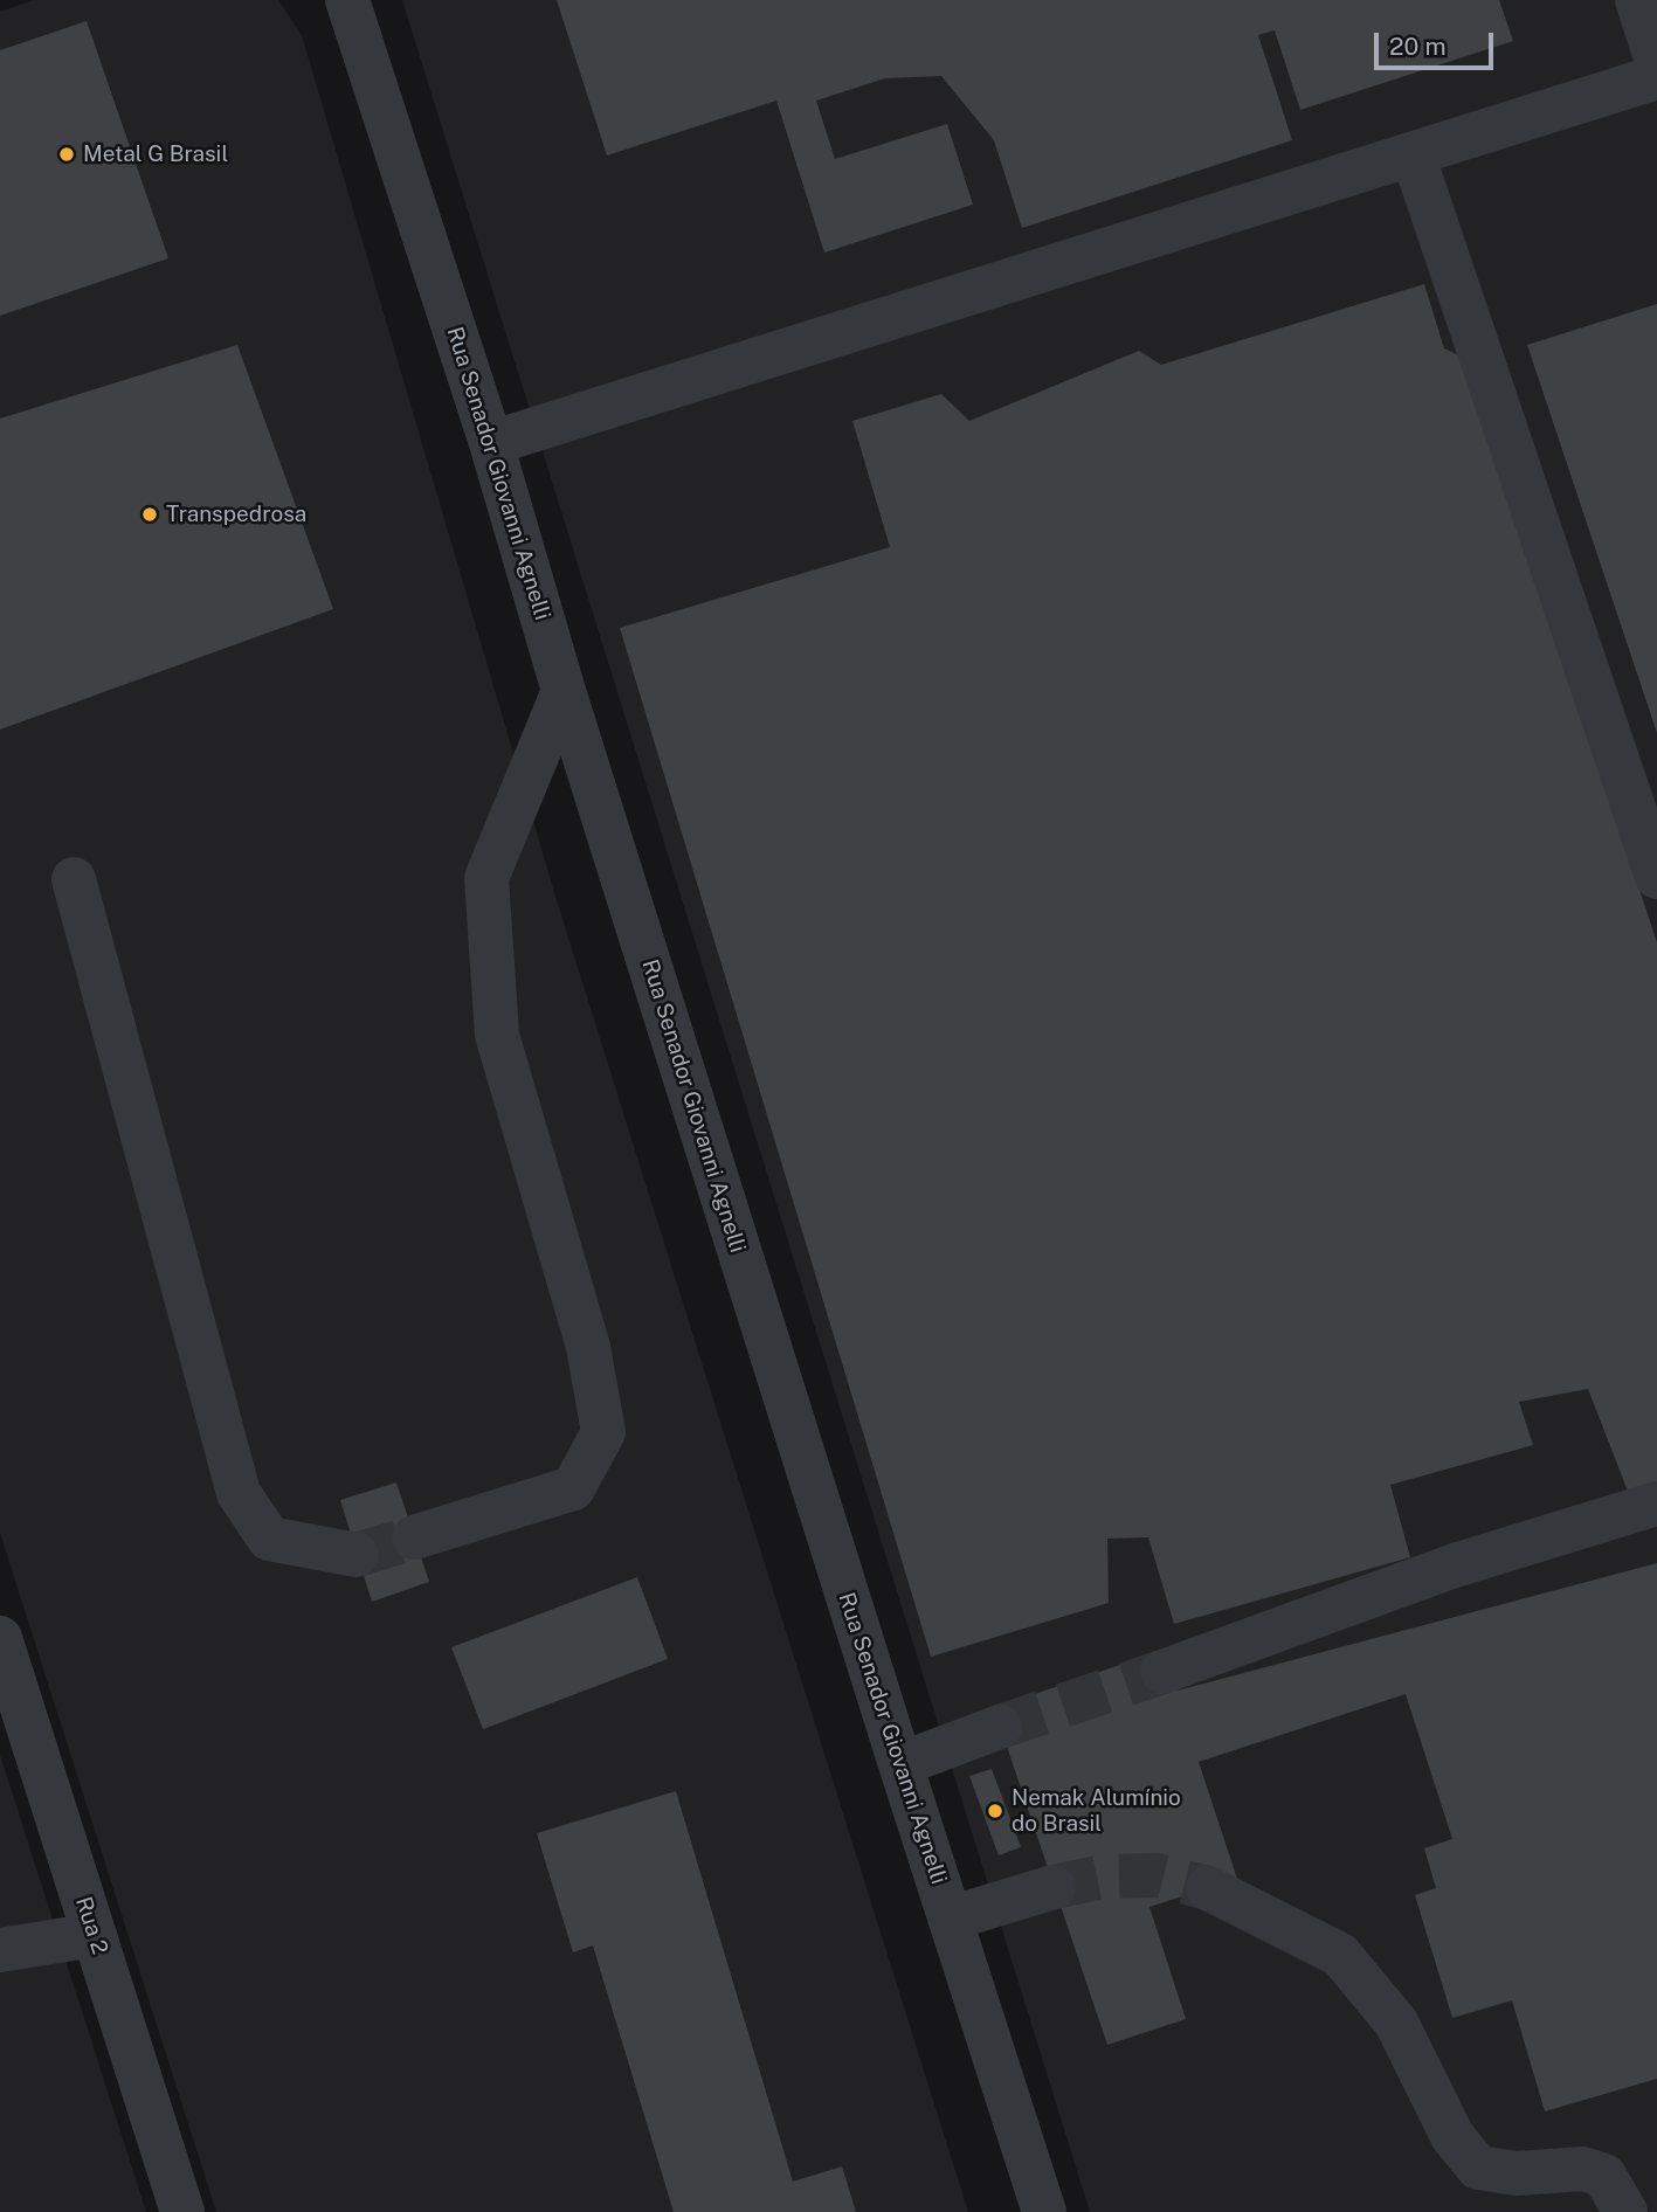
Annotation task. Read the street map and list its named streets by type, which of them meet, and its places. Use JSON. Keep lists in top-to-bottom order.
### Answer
{
  "streets": {
    "street": ["Rua Senador Giovanni Agnelli", "Rua 2"]
  },
  "places": ["Metal G Brasil", "Transpedrosa", "Nemak Alumínio do Brasil"],
  "scale_bar": "20 m"
}
